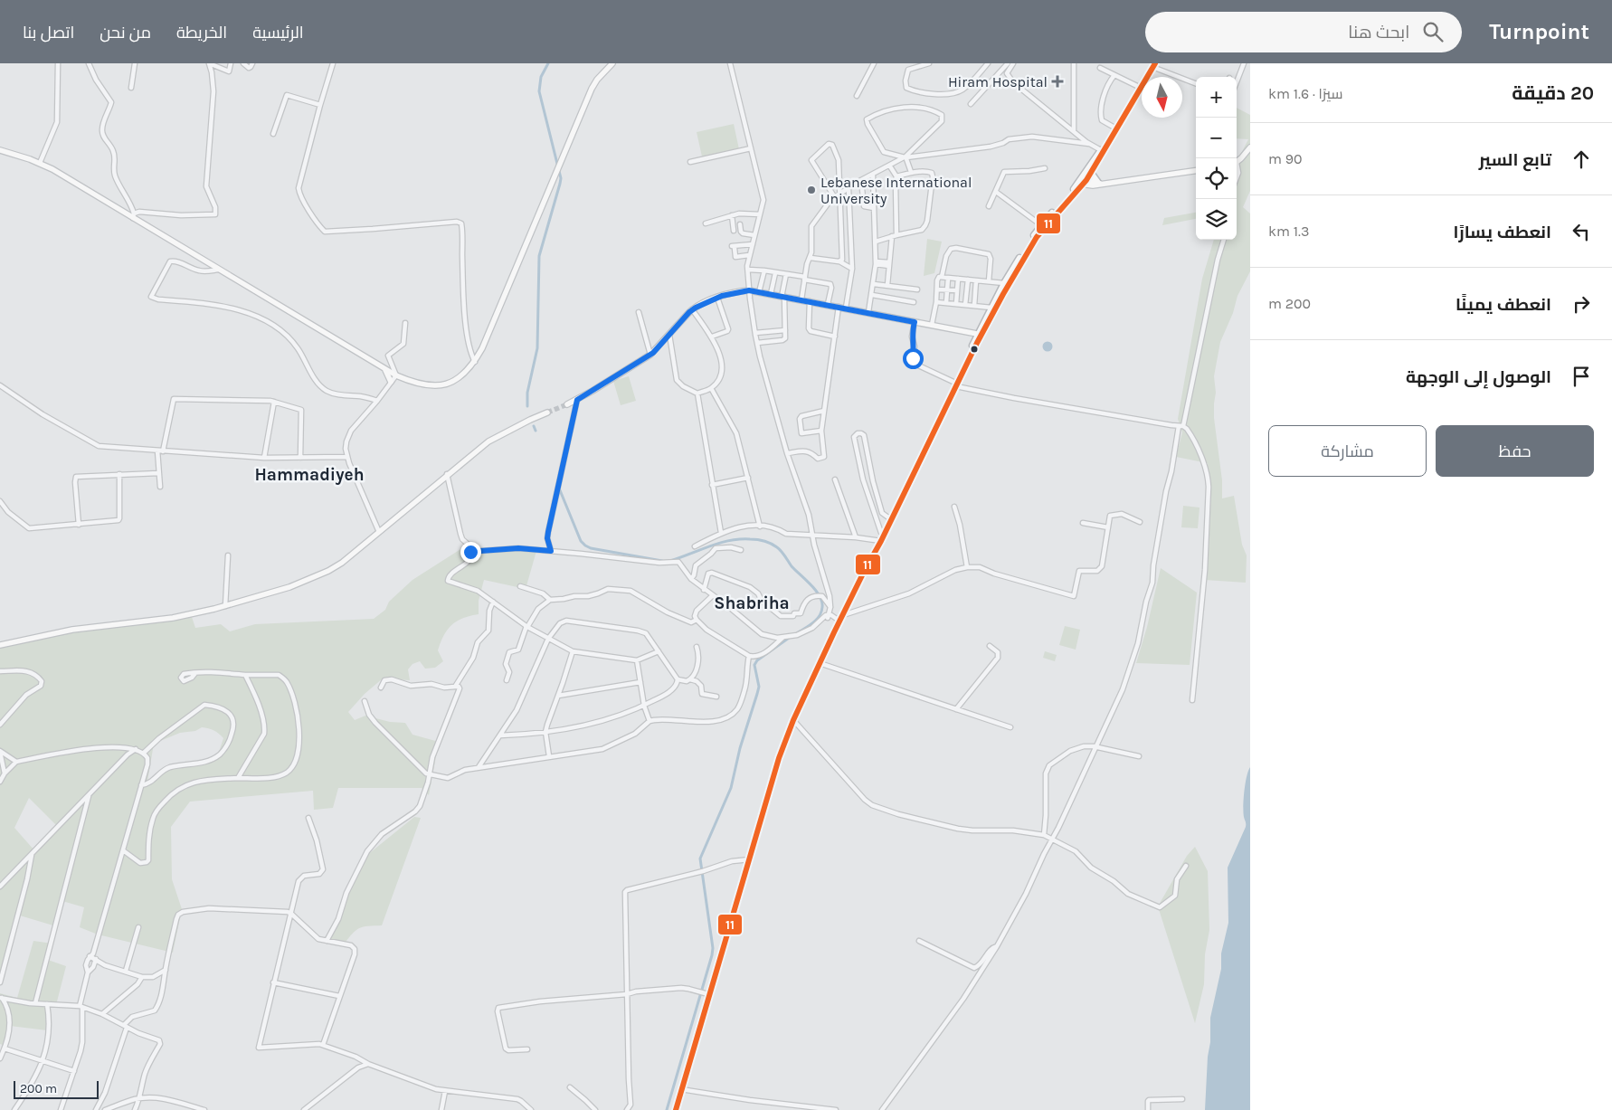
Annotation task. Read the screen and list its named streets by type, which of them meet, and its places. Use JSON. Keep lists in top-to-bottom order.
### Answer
{
  "districts": ["Hammadiyeh", "Shabriha"],
  "places": {
    "health": ["Hiram Hospital"],
    "other": ["Lebanese International University"]
  },
  "lines": ["transit line 11"],
  "scale_bar": "200 m",
  "north": "bottom",
  "page": {
    "header": "Turnpoint",
    "search": "ابحث هنا",
    "nav": [
      "الرئيسية",
      "الخريطة",
      "من نحن",
      "اتصل بنا"
    ],
    "heading": ["20 دقيقة", "سيرًا · 1.6 km"],
    "map_buttons": ["+", "−"],
    "list": [
      ["تابع السير", "90 m"],
      ["انعطف يسارًا", "1.3 km"],
      ["انعطف يمينًا", "200 m"],
      "الوصول إلى الوجهة"
    ],
    "buttons": ["حفظ", "مشاركة"],
    "scale": "200 m"
  }
}
